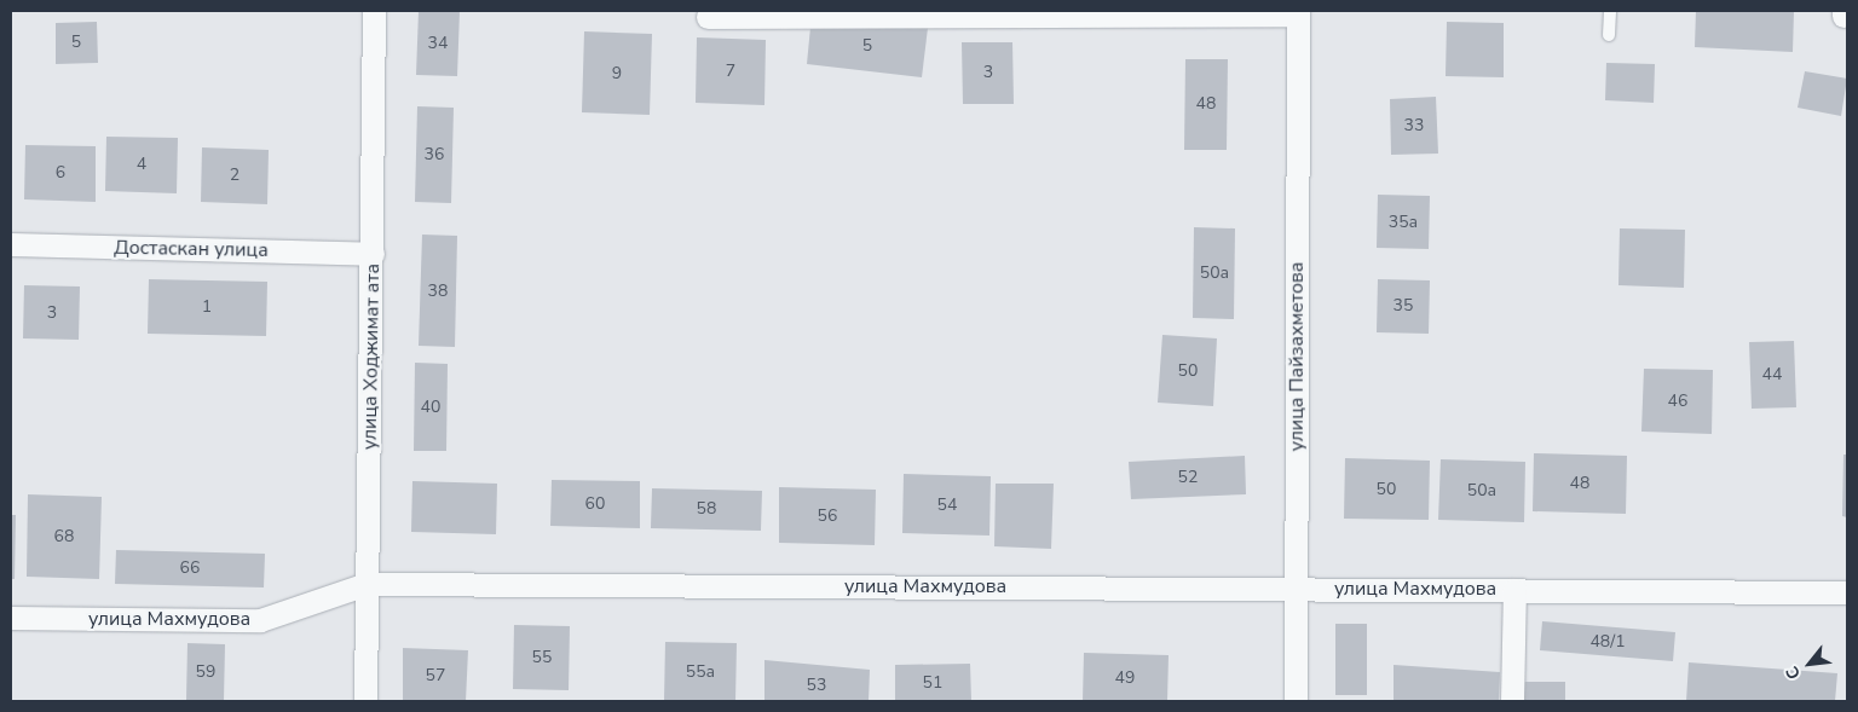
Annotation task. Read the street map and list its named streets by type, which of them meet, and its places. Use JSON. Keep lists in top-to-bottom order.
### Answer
{
  "streets": {
    "street": [
      "Достаскан улица",
      "улица Ходжимат ата",
      "улица Пайзахметова",
      "улица Махмудова"
    ]
  },
  "crossings": [
    ["Достаскан улица", "улица Ходжимат ата"],
    ["улица Ходжимат ата", "улица Махмудова"],
    ["улица Пайзахметова", "улица Махмудова"]
  ],
  "house_numbers": [
    "5",
    "34",
    "5",
    "7",
    "3",
    "9",
    "48",
    "33",
    "36",
    "4",
    "6",
    "2",
    "35а",
    "50а",
    "38",
    "35",
    "1",
    "3",
    "50",
    "44",
    "46",
    "40",
    "52",
    "48",
    "50",
    "50а",
    "60",
    "54",
    "58",
    "56",
    "68",
    "66",
    "48/1",
    "55",
    "59",
    "55а",
    "57",
    "49",
    "51",
    "53"
  ],
  "north": "bottom left"
}
